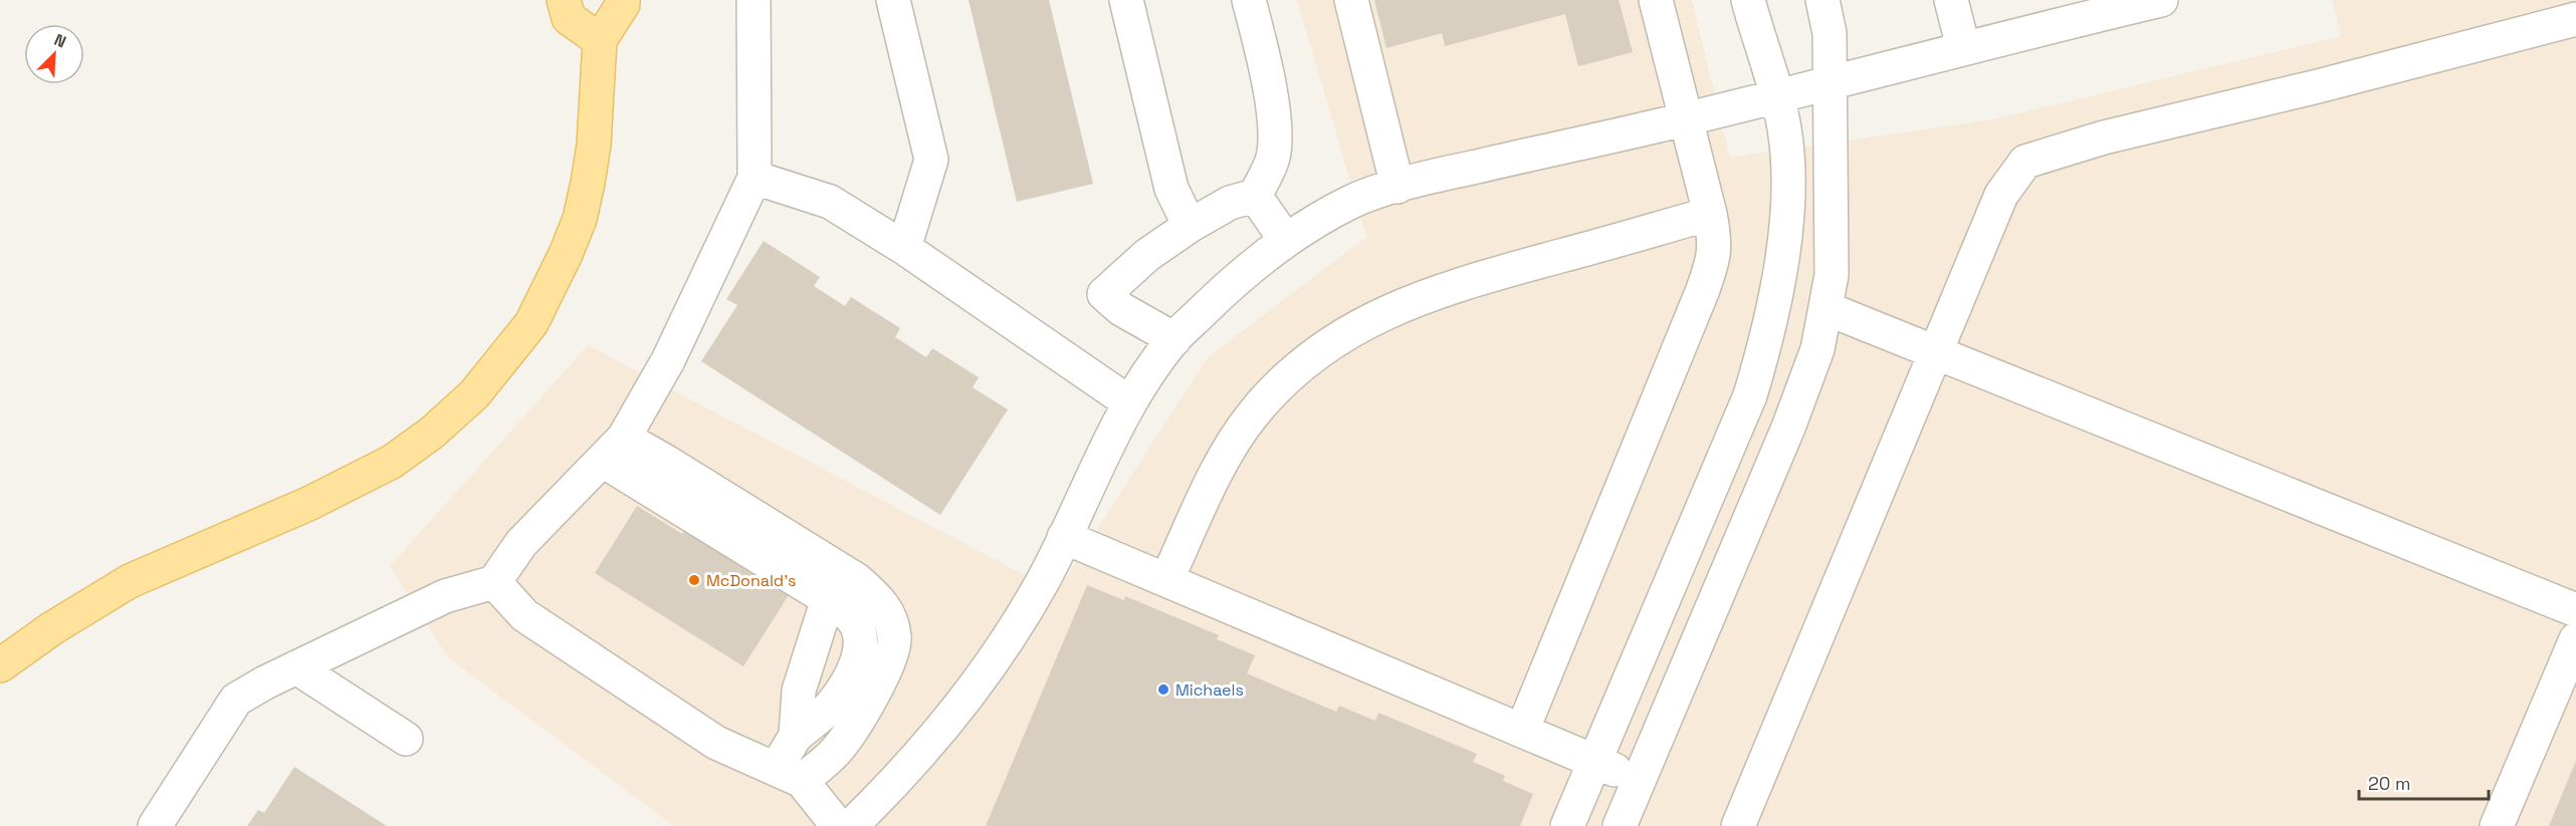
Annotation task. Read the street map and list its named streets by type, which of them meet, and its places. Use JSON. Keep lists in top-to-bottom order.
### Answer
{
  "places": ["McDonald's", "Michaels"],
  "scale_bar": "20 m",
  "north": "top right"
}
